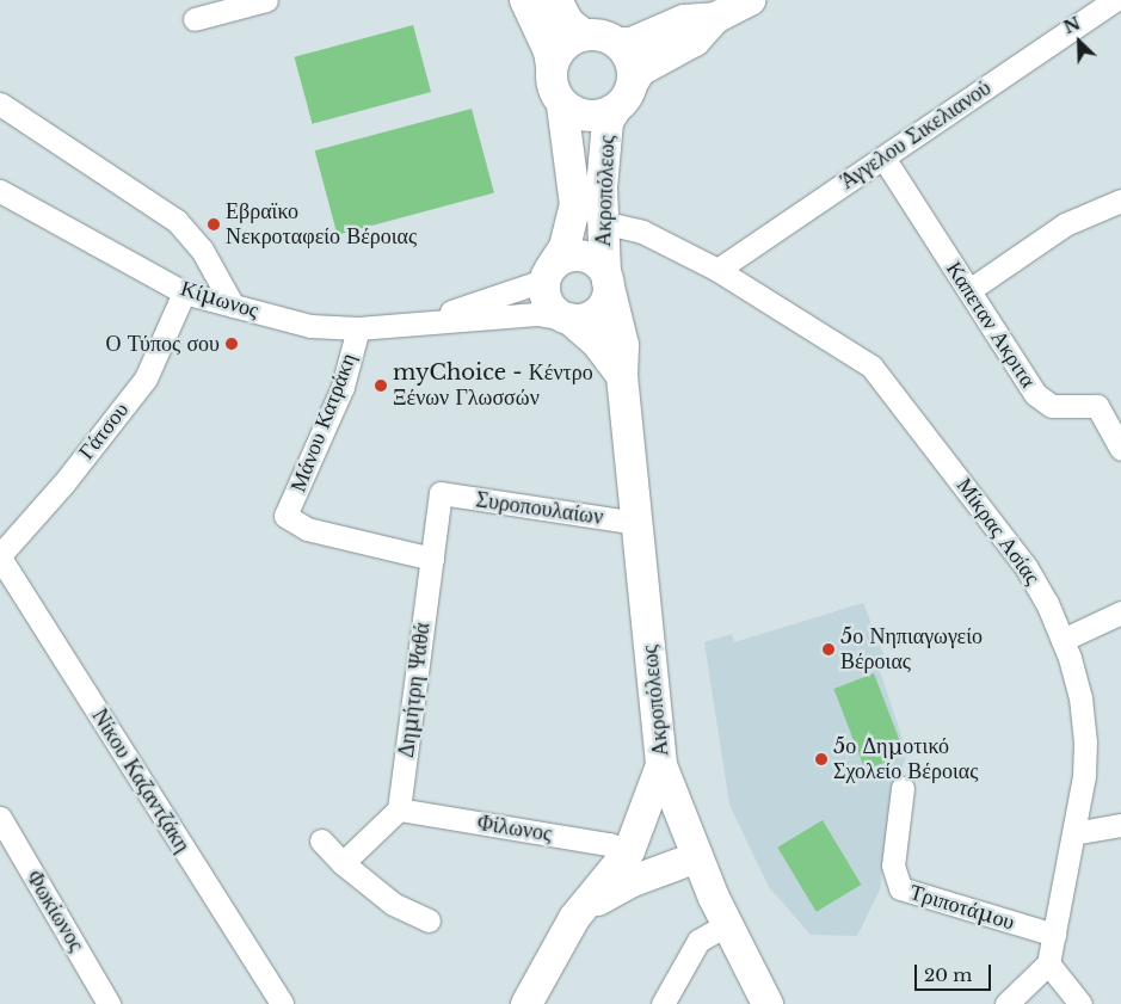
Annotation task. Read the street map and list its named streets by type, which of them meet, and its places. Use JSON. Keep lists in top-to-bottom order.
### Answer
{
  "streets": {
    "street": [
      "Άγγελου Σικελιανού",
      "Ακροπόλεως",
      "Κίμωνος",
      "Καπεταν Ακριτα",
      "Μάνου Κατράκη",
      "Γάτσου",
      "Συροπουλαίων",
      "Μίκρας Ασίας",
      "Δημήτρη Ψαθά",
      "Νίκου Καζαντζάκη",
      "Φίλωνος",
      "Τριποτάμου",
      "Φωκίωνος"
    ]
  },
  "crossings": [
    ["Άγγελου Σικελιανού", "Καπεταν Ακριτα"],
    ["Άγγελου Σικελιανού", "Μίκρας Ασίας"],
    ["Ακροπόλεως", "Κίμωνος"],
    ["Ακροπόλεως", "Συροπουλαίων"],
    ["Ακροπόλεως", "Μίκρας Ασίας"],
    ["Κίμωνος", "Μάνου Κατράκη"],
    ["Κίμωνος", "Γάτσου"],
    ["Μάνου Κατράκη", "Δημήτρη Ψαθά"],
    ["Γάτσου", "Νίκου Καζαντζάκη"],
    ["Συροπουλαίων", "Δημήτρη Ψαθά"],
    ["Μίκρας Ασίας", "Τριποτάμου"],
    ["Δημήτρη Ψαθά", "Φίλωνος"]
  ],
  "places": [
    "Εβραϊκο Νεκροταφείο Βέροιας",
    "Ο Τύπος σου",
    "myChoice - Κέντρο Ξένων Γλωσσών",
    "5ο Νηπιαγωγείο Βέροιας",
    "5ο Δημοτικό Σχολείο Βέροιας"
  ],
  "scale_bar": "20 m",
  "north": "top left"
}
